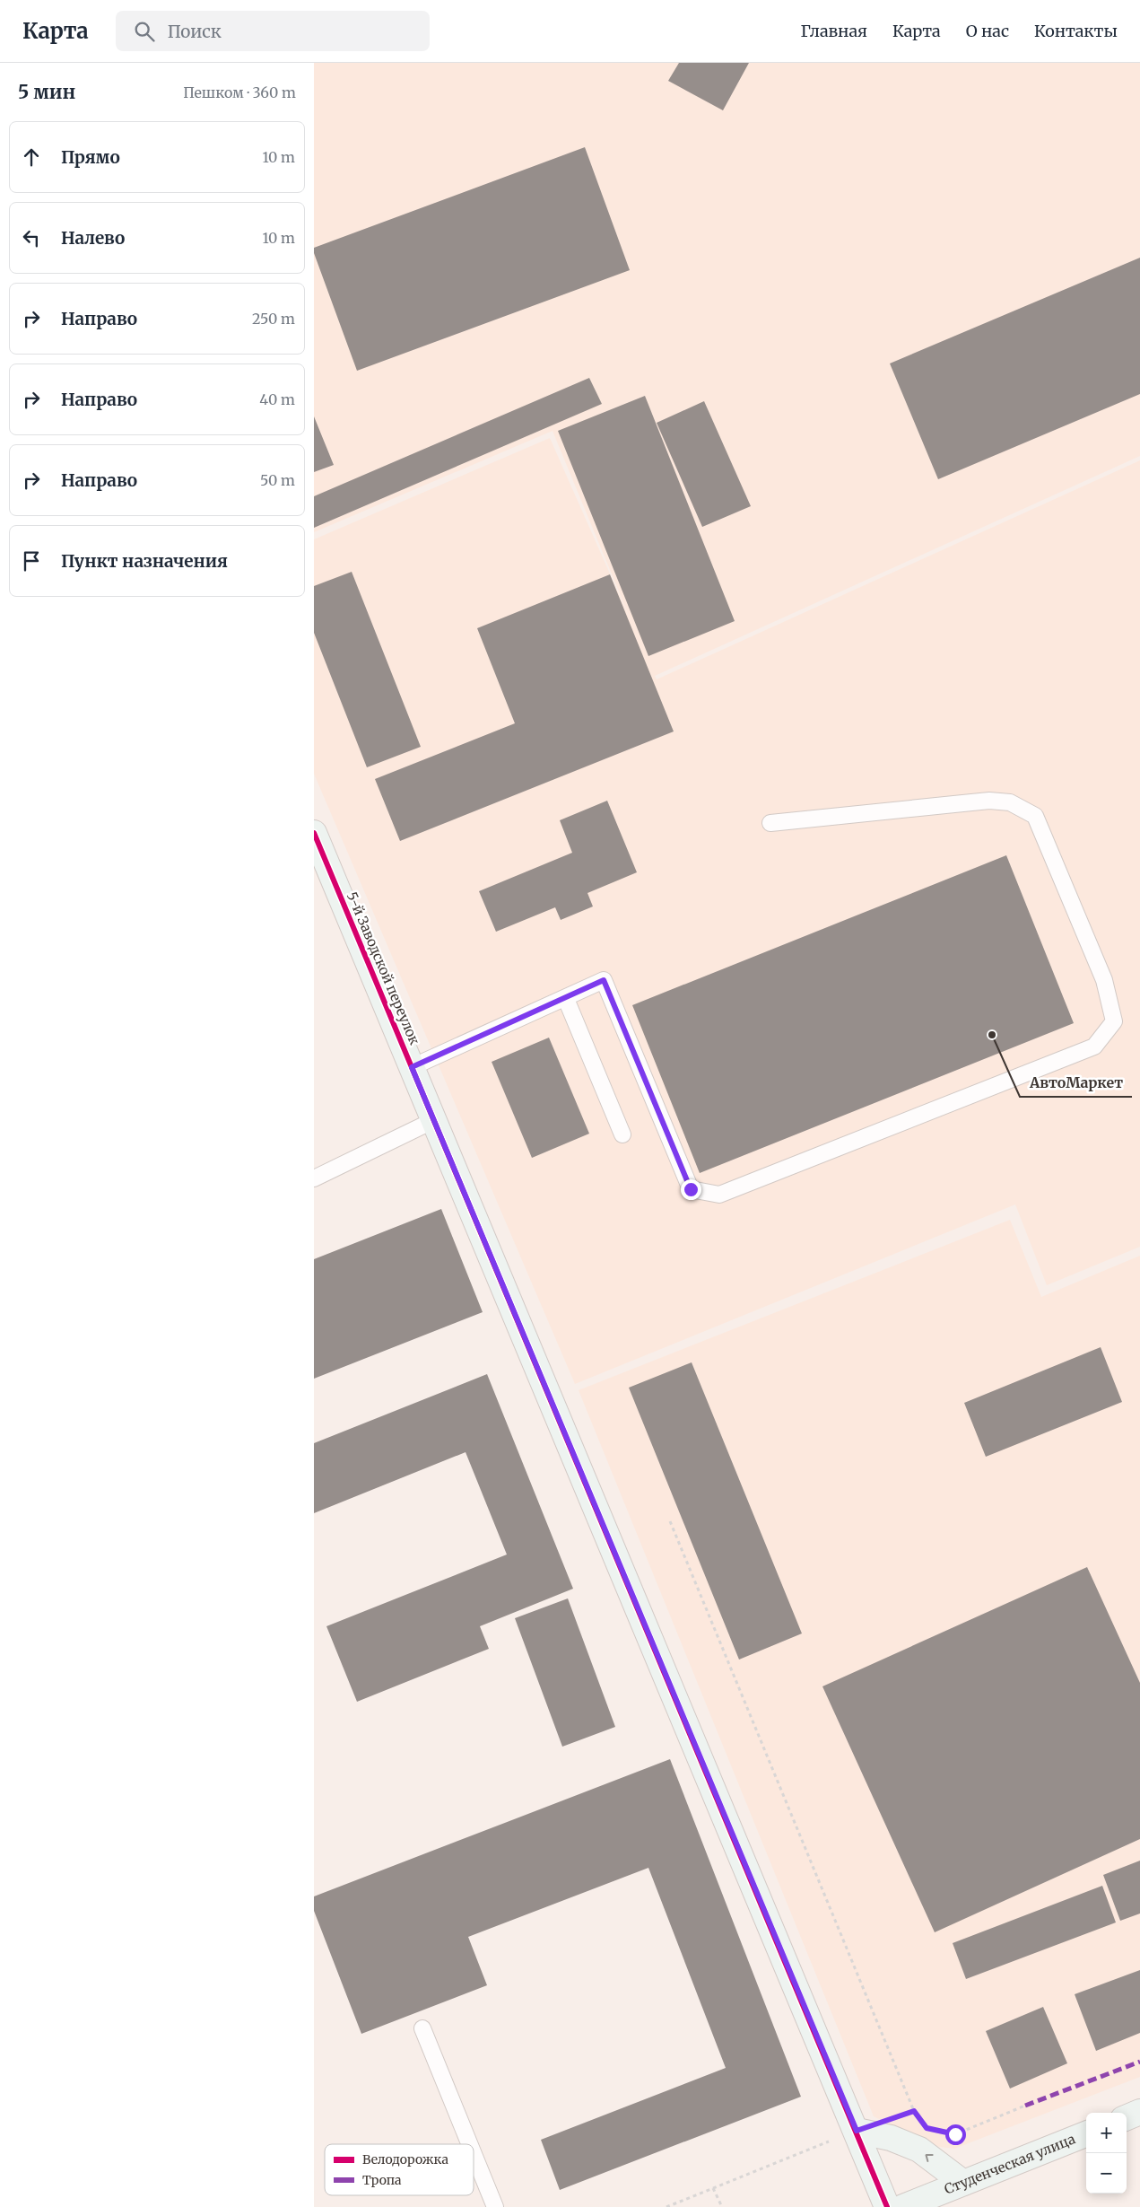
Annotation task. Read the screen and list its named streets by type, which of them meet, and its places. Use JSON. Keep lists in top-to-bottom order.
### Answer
{
  "streets": {
    "street": ["5-й Заводской переулок", "Студенческая улица"]
  },
  "places": ["АвтоМаркет"],
  "legend": ["Велодорожка", "Тропа"],
  "page": {
    "header": "Карта",
    "search": "Поиск",
    "nav": [
      "Главная",
      "Карта",
      "О нас",
      "Контакты"
    ],
    "heading": ["5 мин", "Пешком · 360 m"],
    "list": [
      ["Прямо", "10 m"],
      ["Налево", "10 m"],
      ["Направо", "250 m"],
      ["Направо", "40 m"],
      ["Направо", "50 m"],
      "Пункт назначения"
    ],
    "map_buttons": ["+", "−"]
  }
}
